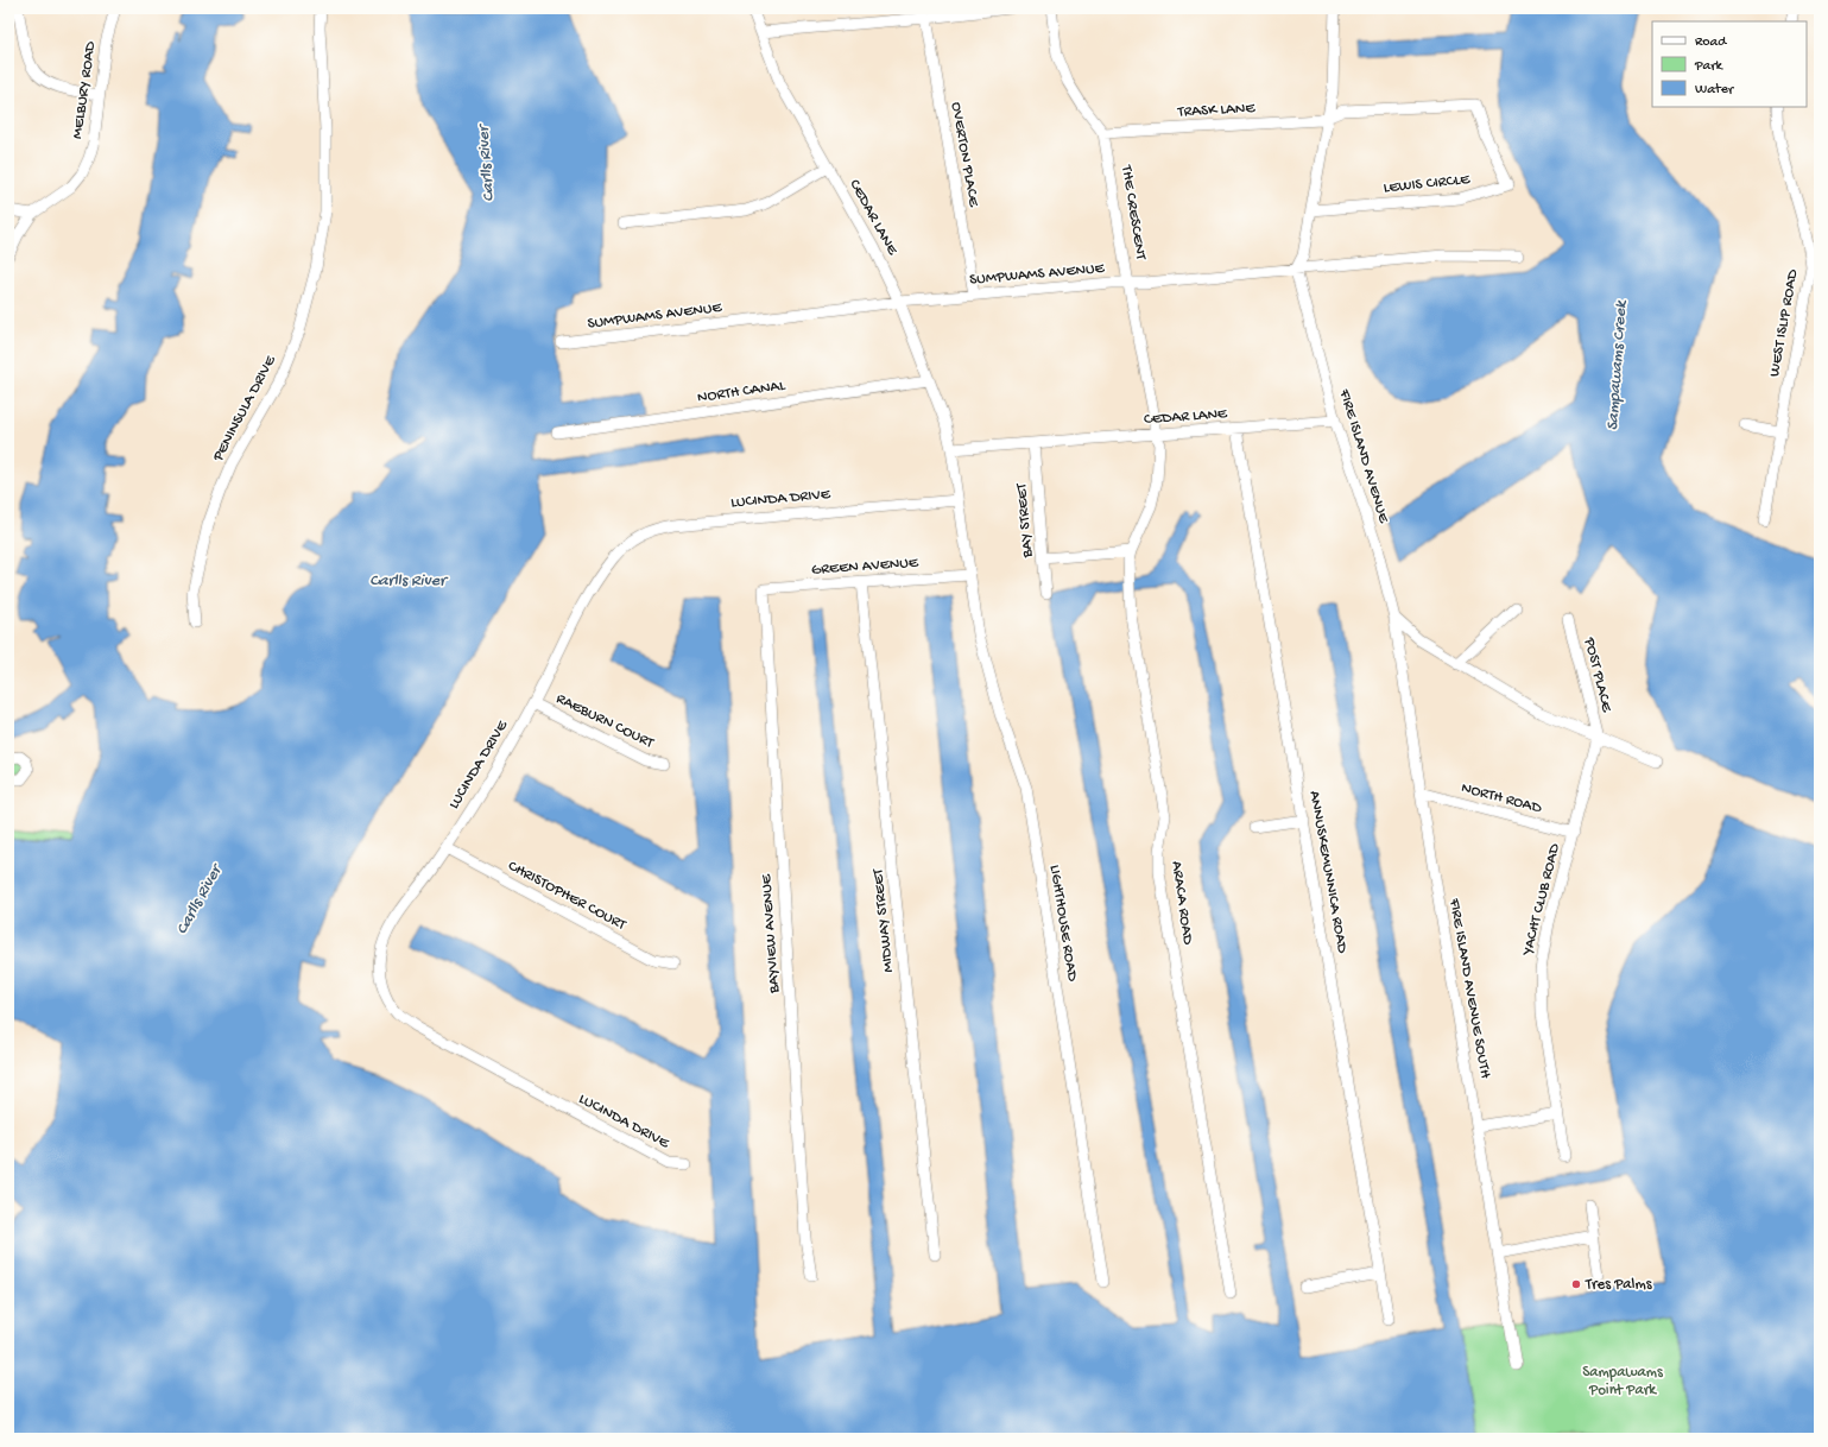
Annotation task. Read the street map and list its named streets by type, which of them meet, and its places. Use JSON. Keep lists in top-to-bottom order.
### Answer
{
  "streets": {
    "street": [
      "MELBURY ROAD",
      "TRASK LANE",
      "OVERTON PLACE",
      "LEWIS CIRCLE",
      "THE CRESCENT",
      "CEDAR LANE",
      "SUMPWAMS AVENUE",
      "WEST ISLIP ROAD",
      "NORTH CANAL",
      "PENINSULA DRIVE",
      "FIRE ISLAND AVENUE",
      "LUCINDA DRIVE",
      "BAY STREET",
      "GREEN AVENUE",
      "POST PLACE",
      "RAEBURN COURT",
      "NORTH ROAD",
      "ANNUSKEMUNNICA ROAD",
      "CHRISTOPHER COURT",
      "YACHT CLUB ROAD",
      "ARACA ROAD",
      "MIDWAY STREET",
      "LIGHTHOUSE ROAD",
      "BAYVIEW AVENUE",
      "FIRE ISLAND AVENUE SOUTH"
    ]
  },
  "crossings": [
    ["TRASK LANE", "LEWIS CIRCLE"],
    ["TRASK LANE", "THE CRESCENT"],
    ["OVERTON PLACE", "SUMPWAMS AVENUE"],
    ["THE CRESCENT", "CEDAR LANE"],
    ["THE CRESCENT", "SUMPWAMS AVENUE"],
    ["THE CRESCENT", "ARACA ROAD"],
    ["CEDAR LANE", "SUMPWAMS AVENUE"],
    ["CEDAR LANE", "NORTH CANAL"],
    ["CEDAR LANE", "FIRE ISLAND AVENUE"],
    ["CEDAR LANE", "LUCINDA DRIVE"],
    ["CEDAR LANE", "BAY STREET"],
    ["CEDAR LANE", "GREEN AVENUE"],
    ["CEDAR LANE", "ANNUSKEMUNNICA ROAD"],
    ["CEDAR LANE", "ARACA ROAD"],
    ["CEDAR LANE", "LIGHTHOUSE ROAD"],
    ["SUMPWAMS AVENUE", "FIRE ISLAND AVENUE"],
    ["FIRE ISLAND AVENUE", "FIRE ISLAND AVENUE SOUTH"],
    ["LUCINDA DRIVE", "RAEBURN COURT"],
    ["LUCINDA DRIVE", "CHRISTOPHER COURT"],
    ["GREEN AVENUE", "MIDWAY STREET"],
    ["GREEN AVENUE", "LIGHTHOUSE ROAD"],
    ["GREEN AVENUE", "BAYVIEW AVENUE"],
    ["POST PLACE", "YACHT CLUB ROAD"],
    ["NORTH ROAD", "YACHT CLUB ROAD"],
    ["NORTH ROAD", "FIRE ISLAND AVENUE SOUTH"]
  ],
  "water": ["Carlls River", "Sampawams Creek"],
  "parks": ["Sampawams Point Park"],
  "places": ["Tres Palms"],
  "legend": ["Road", "Park", "Water"]
}
